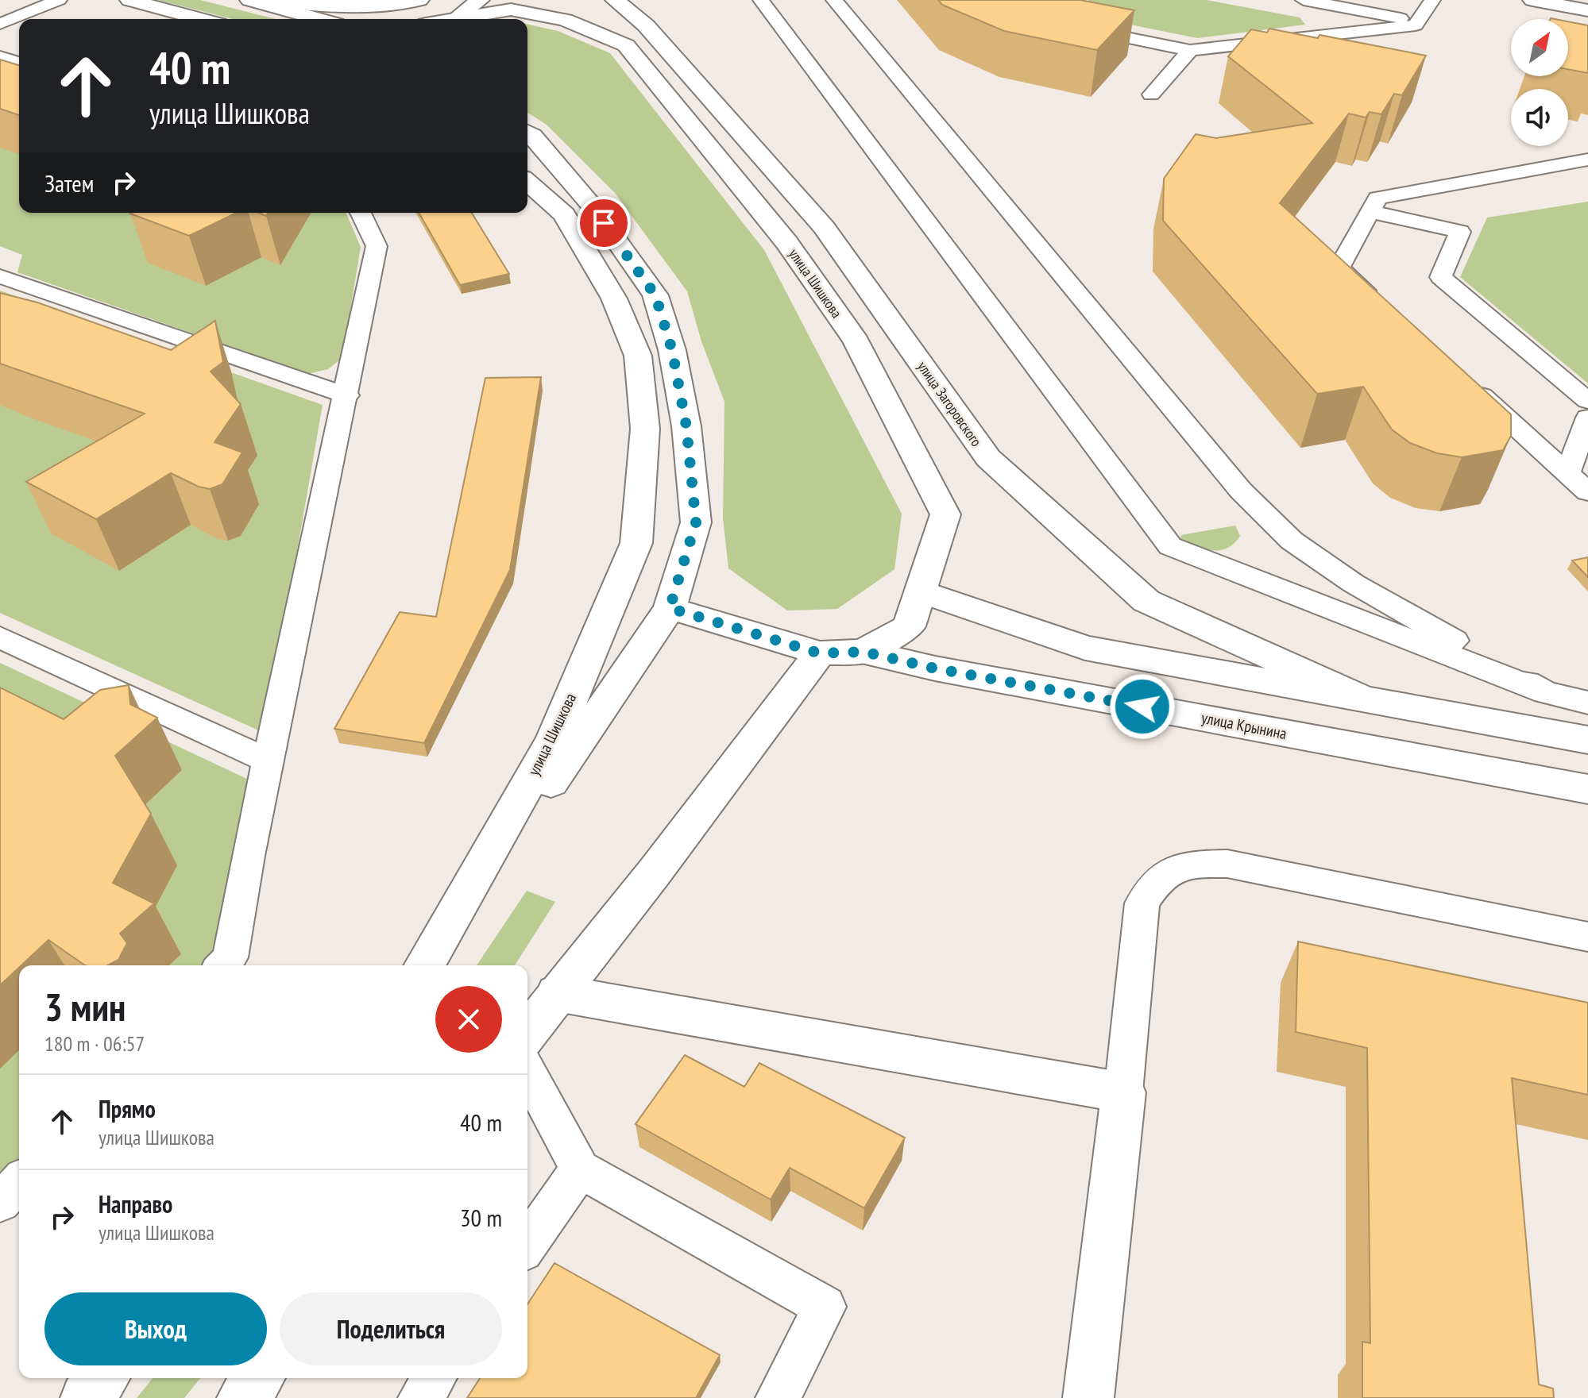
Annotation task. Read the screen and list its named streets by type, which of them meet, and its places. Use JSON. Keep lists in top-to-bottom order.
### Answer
{
  "streets": {
    "main road": ["улица Шишкова", "улица Загоровского", "улица Крынина"]
  },
  "crossings": [
    ["улица Шишкова", "улица Крынина"]
  ],
  "north": "top right",
  "page": {
    "turn": ["40 m", "улица Шишкова"],
    "then": "Затем",
    "heading": ["3 мин", "180 m · 06:57"],
    "list": [
      {
        "name": "Прямо",
        "note": "улица Шишкова",
        "value": "40 m"
      },
      {
        "name": "Направо",
        "note": "улица Шишкова",
        "value": "30 m"
      }
    ],
    "buttons": ["Выход", "Поделиться"]
  }
}
